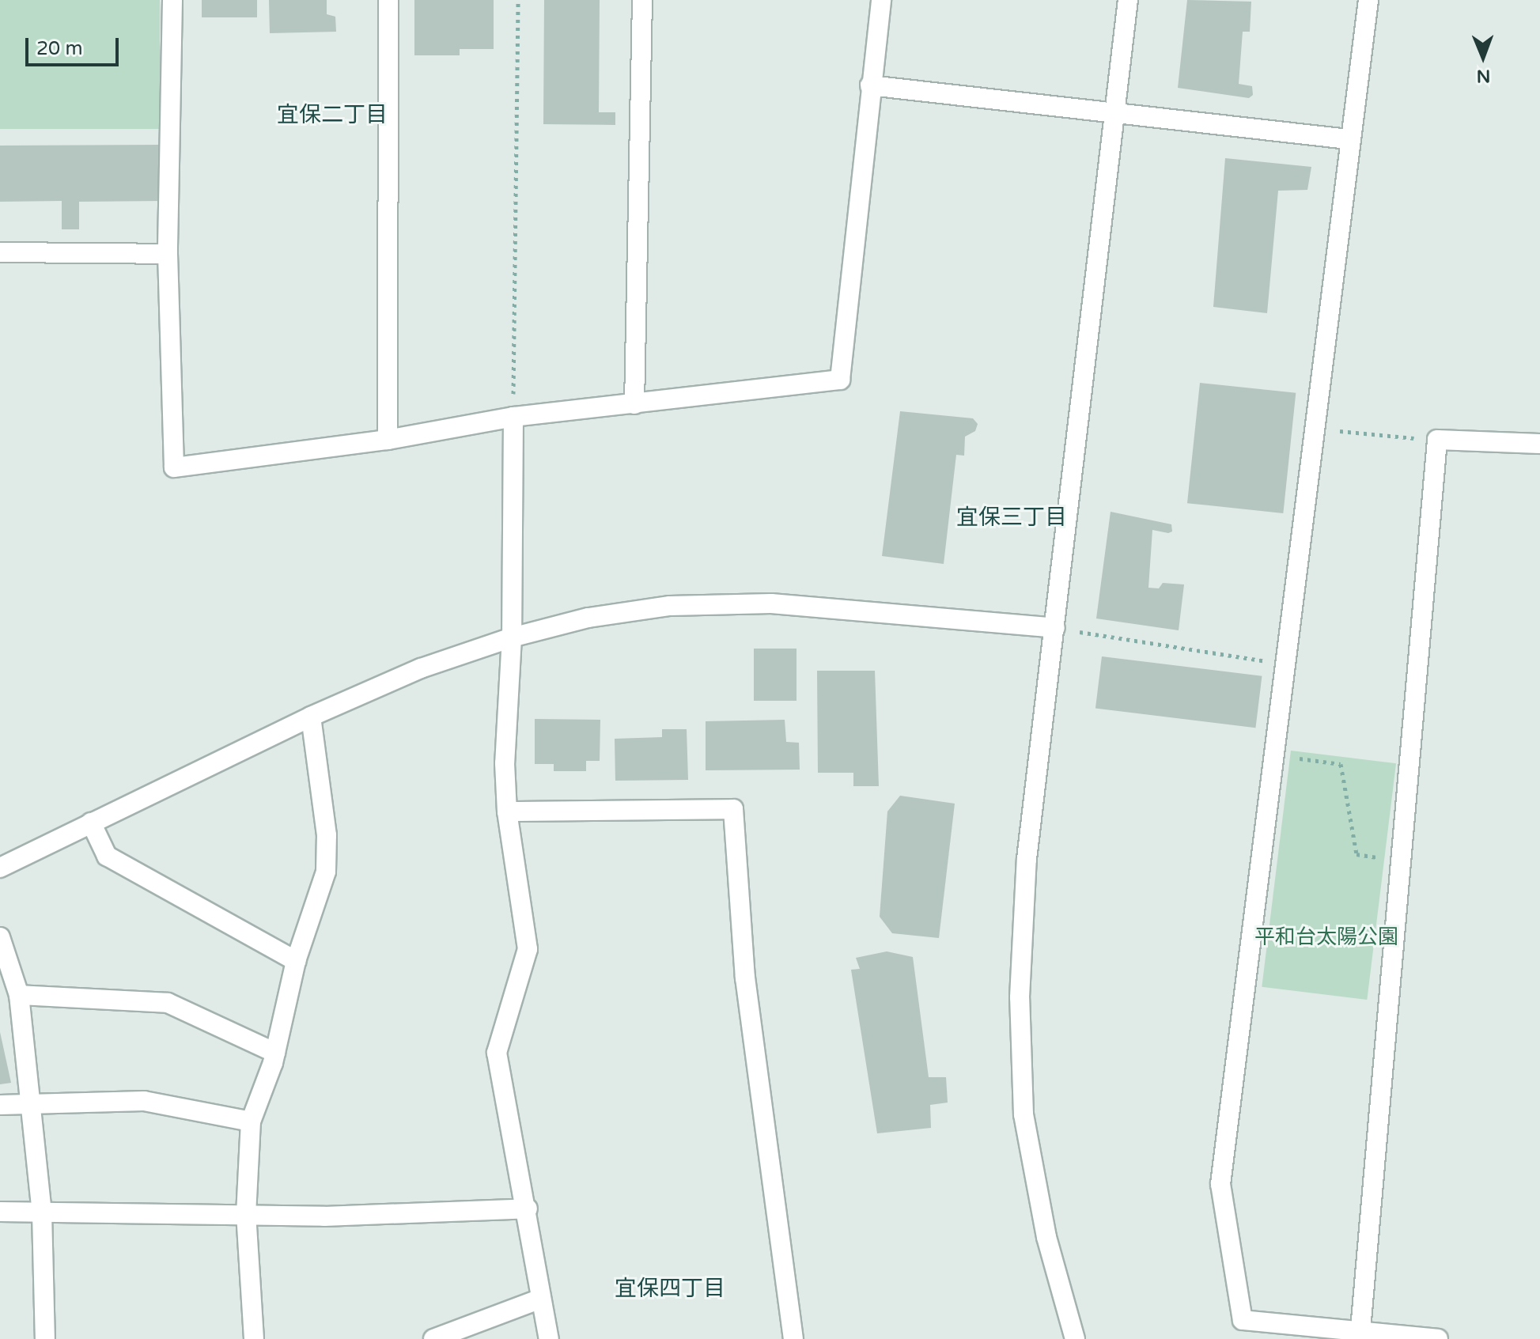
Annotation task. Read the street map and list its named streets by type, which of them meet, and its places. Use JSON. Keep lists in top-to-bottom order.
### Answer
{
  "districts": ["宜保二丁目", "宜保三丁目", "宜保四丁目"],
  "parks": ["平和台太陽公園"],
  "scale_bar": "20 m",
  "north": "bottom"
}
